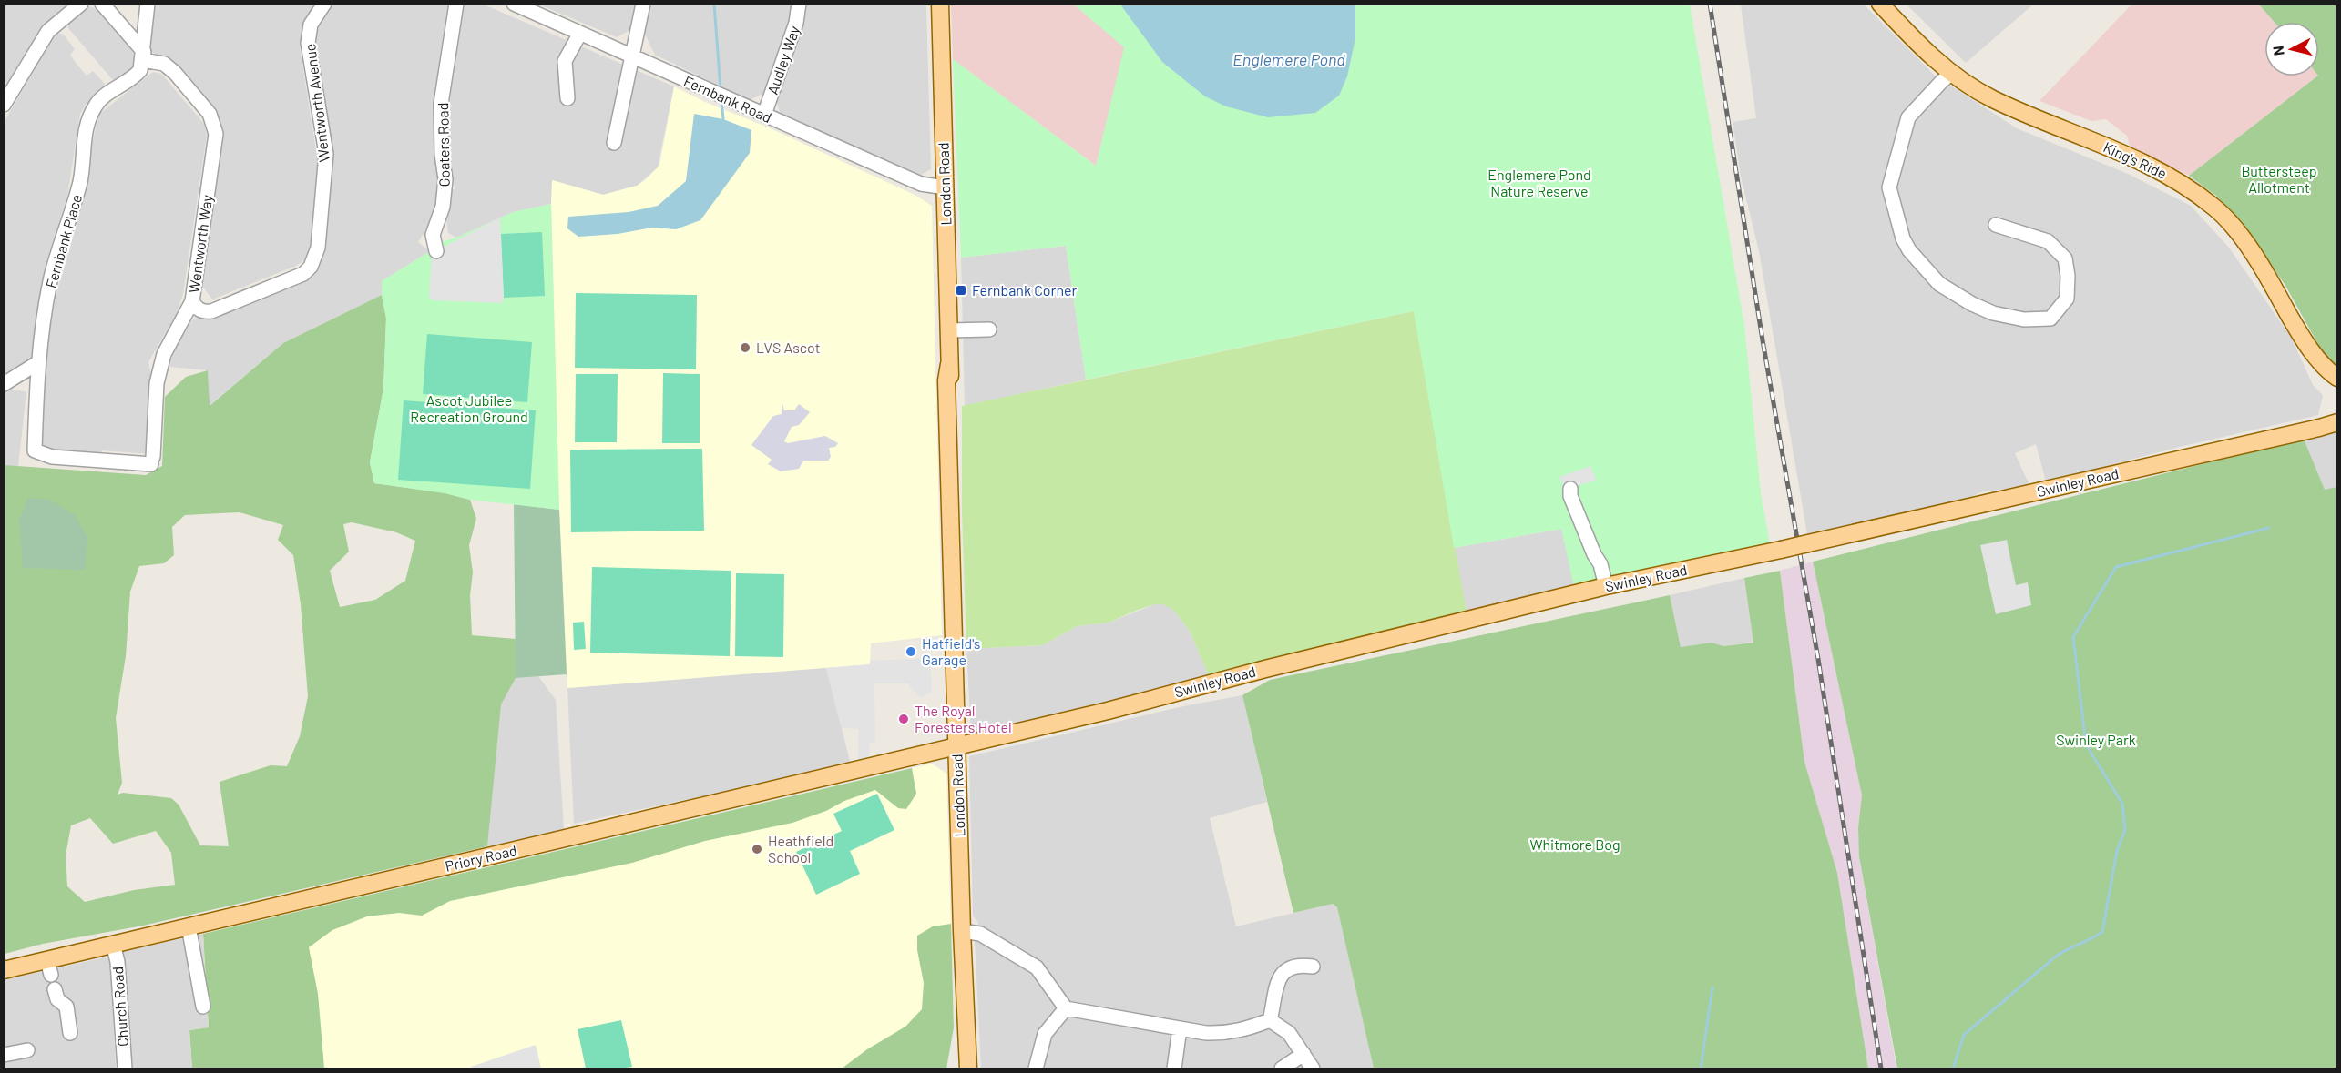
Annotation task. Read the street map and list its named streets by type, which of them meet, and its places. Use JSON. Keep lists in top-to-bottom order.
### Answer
{
  "streets": {
    "main road": [
      "King's Ride",
      "London Road",
      "Swinley Road",
      "Priory Road"
    ],
    "street": [
      "Audley Way",
      "Fernbank Road",
      "Wentworth Avenue",
      "Goaters Road",
      "Fernbank Place",
      "Wentworth Way",
      "Church Road"
    ]
  },
  "crossings": [
    ["Audley Way", "Fernbank Road"],
    ["Fernbank Road", "London Road"],
    ["Wentworth Avenue", "Wentworth Way"],
    ["London Road", "Swinley Road"],
    ["London Road", "Priory Road"],
    ["Fernbank Place", "Wentworth Way"],
    ["Swinley Road", "Priory Road"],
    ["Priory Road", "Church Road"]
  ],
  "water": ["Englemere Pond"],
  "parks": [
    "Buttersteep Allotment",
    "Englemere Pond Nature Reserve",
    "Ascot Jubilee Recreation Ground",
    "Swinley Park",
    "Whitmore Bog"
  ],
  "places": {
    "transit": ["Fernbank Corner"],
    "other": [
      "LVS Ascot",
      "Hatfield's Garage",
      "The Royal Foresters Hotel",
      "Heathfield School"
    ]
  },
  "north": "left"
}
